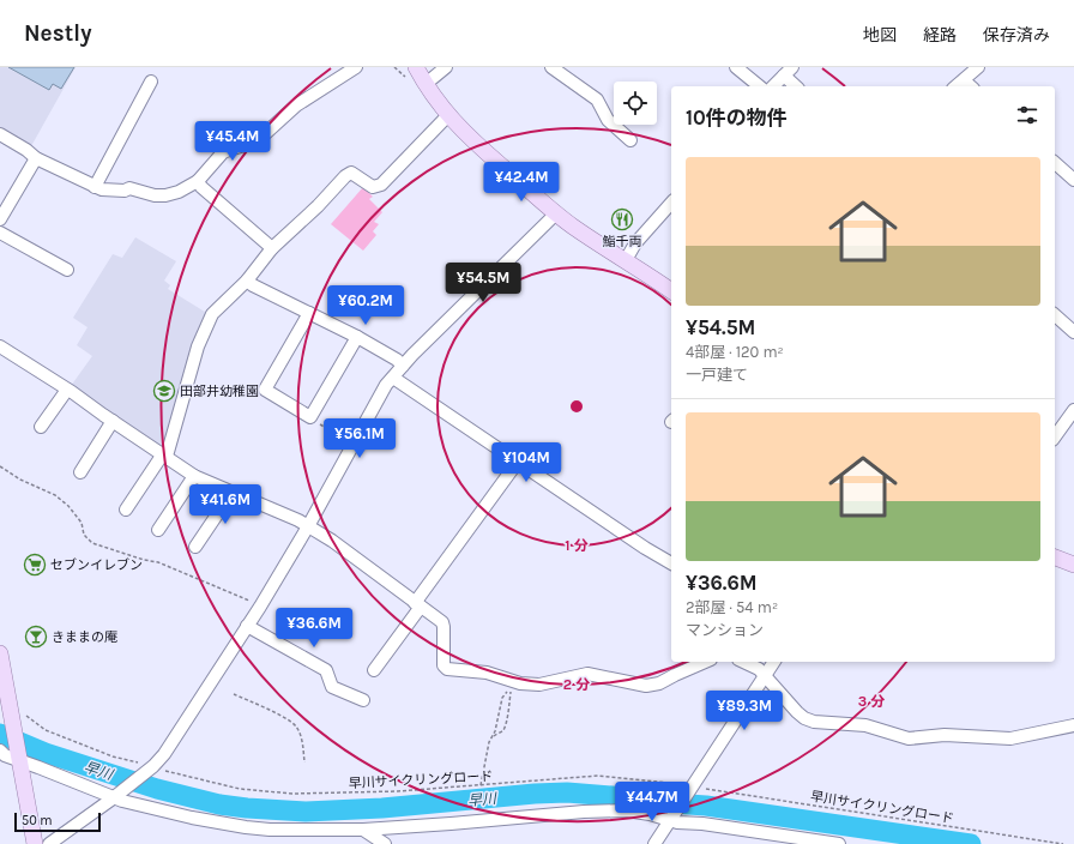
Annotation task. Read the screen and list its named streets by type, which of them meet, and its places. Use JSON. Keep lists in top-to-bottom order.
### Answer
{
  "streets": {
    "path": ["早川サイクリングロード"]
  },
  "water": ["早川"],
  "places": {
    "restaurant": ["鮨千両"],
    "school or university": ["田部井幼稚園"],
    "supermarket": ["セブンイレブン"],
    "bar": ["きままの庵"]
  },
  "scale_bar": "50 m",
  "page": {
    "header": "Nestly",
    "nav": ["地図", "経路", "保存済み"],
    "heading": "10件の物件",
    "price": [
      "¥45.4M",
      "¥42.4M",
      "¥54.5M",
      "¥60.2M",
      "¥56.1M",
      "¥104M",
      "¥41.6M",
      "¥36.6M",
      "¥89.3M",
      "¥44.7M"
    ],
    "list": [
      {
        "name": "¥54.5M",
        "note": "4部屋 · 120 m² · 一戸建て"
      },
      {
        "name": "¥36.6M",
        "note": "2部屋 · 54 m² · マンション"
      }
    ],
    "scale": "50 m"
  },
  "rings": ["1 分", "2 分", "3 分"]
}
